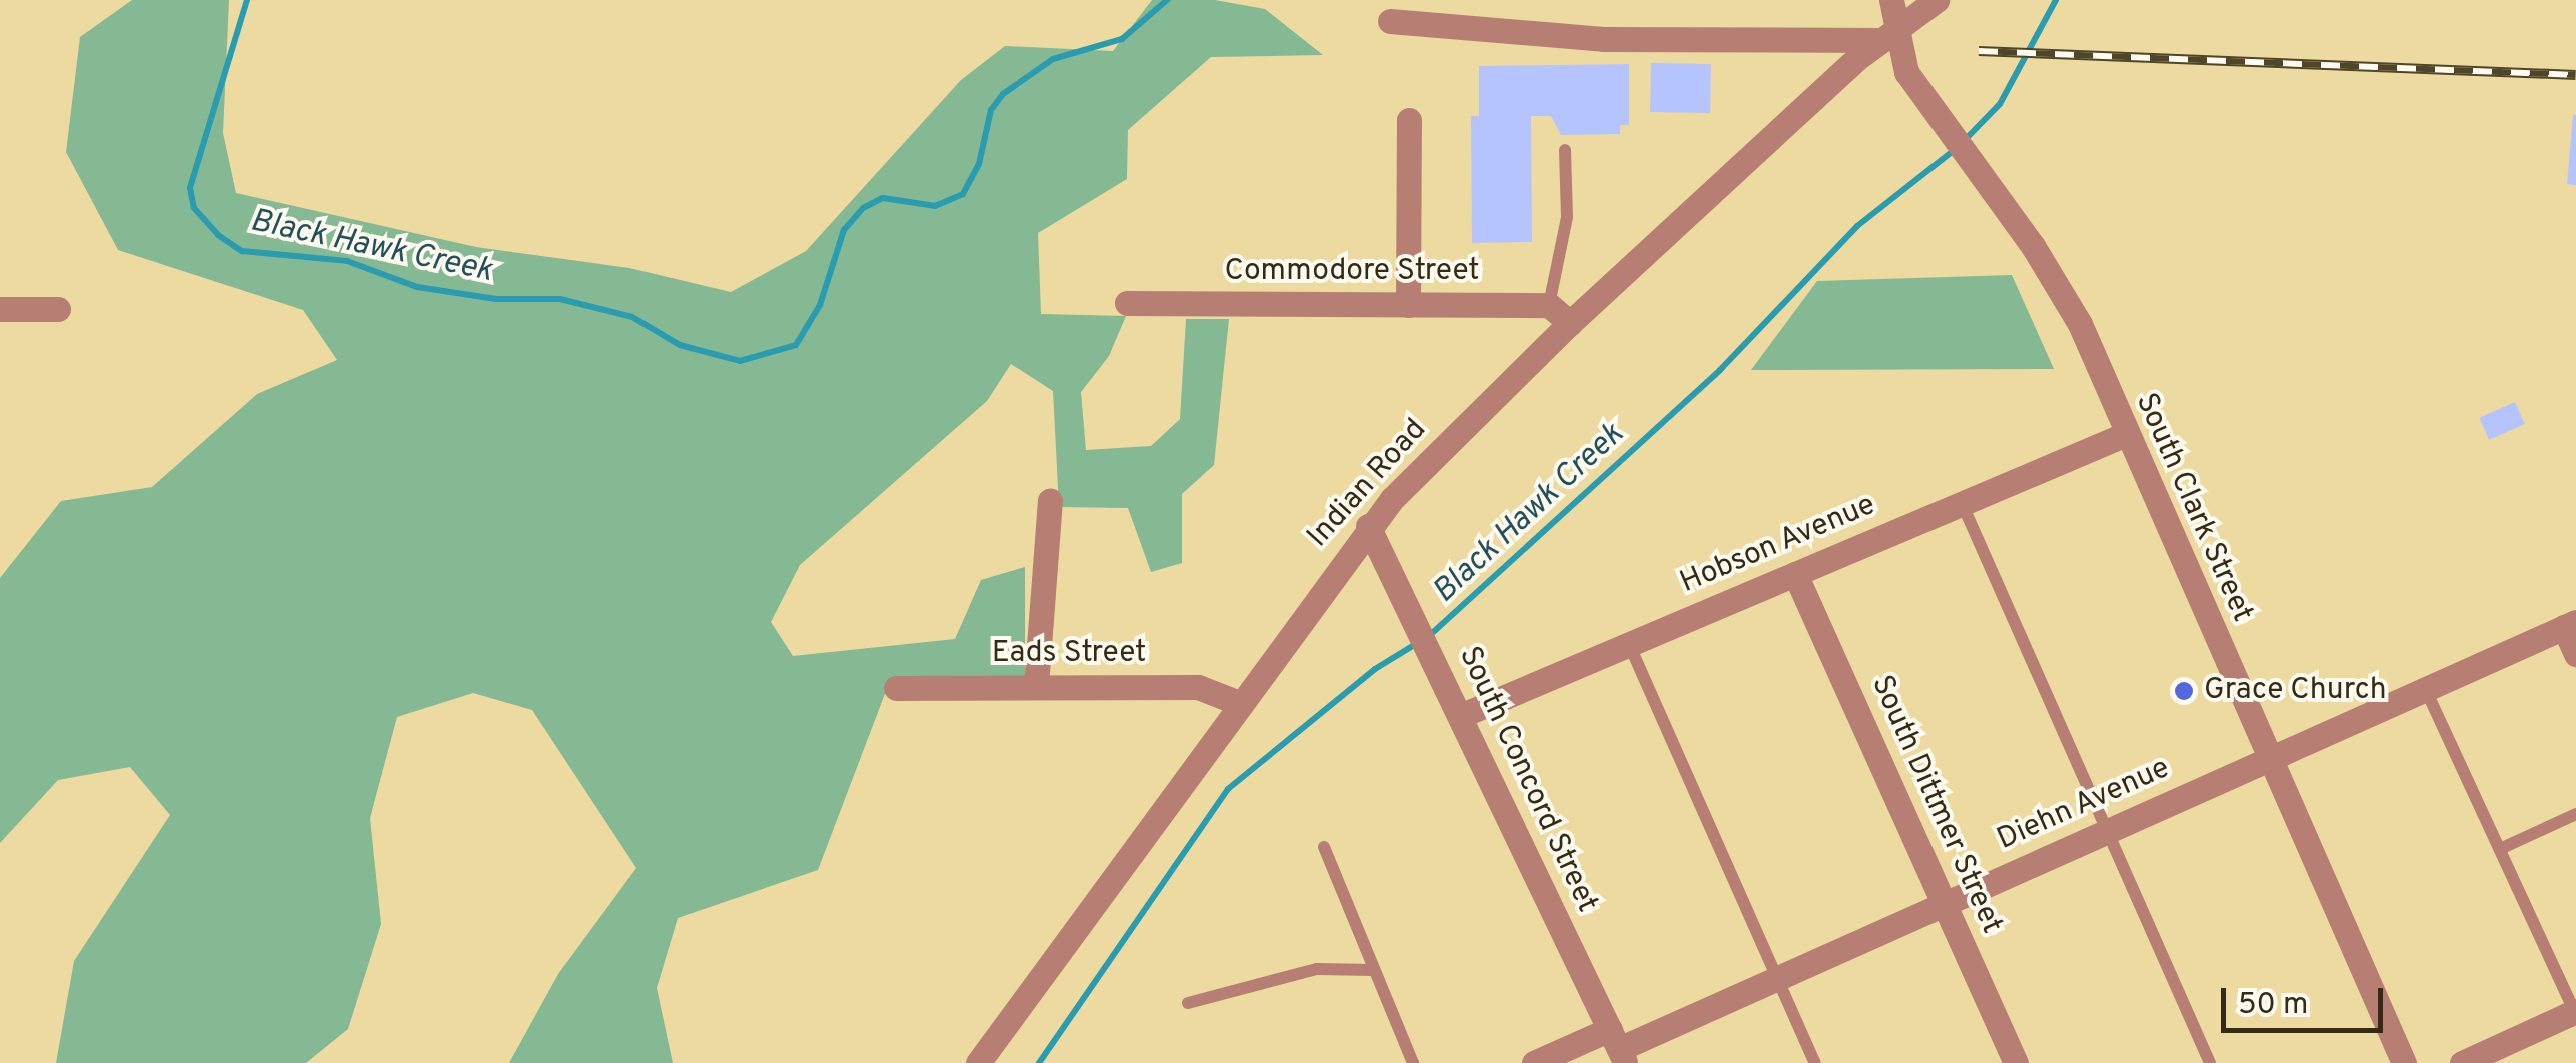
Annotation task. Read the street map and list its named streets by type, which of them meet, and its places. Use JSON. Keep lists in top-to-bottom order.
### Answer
{
  "streets": {
    "street": [
      "Commodore Street",
      "Indian Road",
      "South Clark Street",
      "Hobson Avenue",
      "Eads Street",
      "South Concord Street",
      "South Dittmer Street",
      "Diehn Avenue"
    ]
  },
  "crossings": [
    ["Indian Road", "South Clark Street"],
    ["Indian Road", "Eads Street"],
    ["Indian Road", "South Concord Street"],
    ["South Clark Street", "Hobson Avenue"],
    ["South Clark Street", "Diehn Avenue"],
    ["Hobson Avenue", "South Concord Street"],
    ["Hobson Avenue", "South Dittmer Street"],
    ["South Concord Street", "Diehn Avenue"],
    ["South Dittmer Street", "Diehn Avenue"]
  ],
  "water": ["Black Hawk Creek"],
  "places": ["Grace Church"],
  "scale_bar": "50 m"
}
